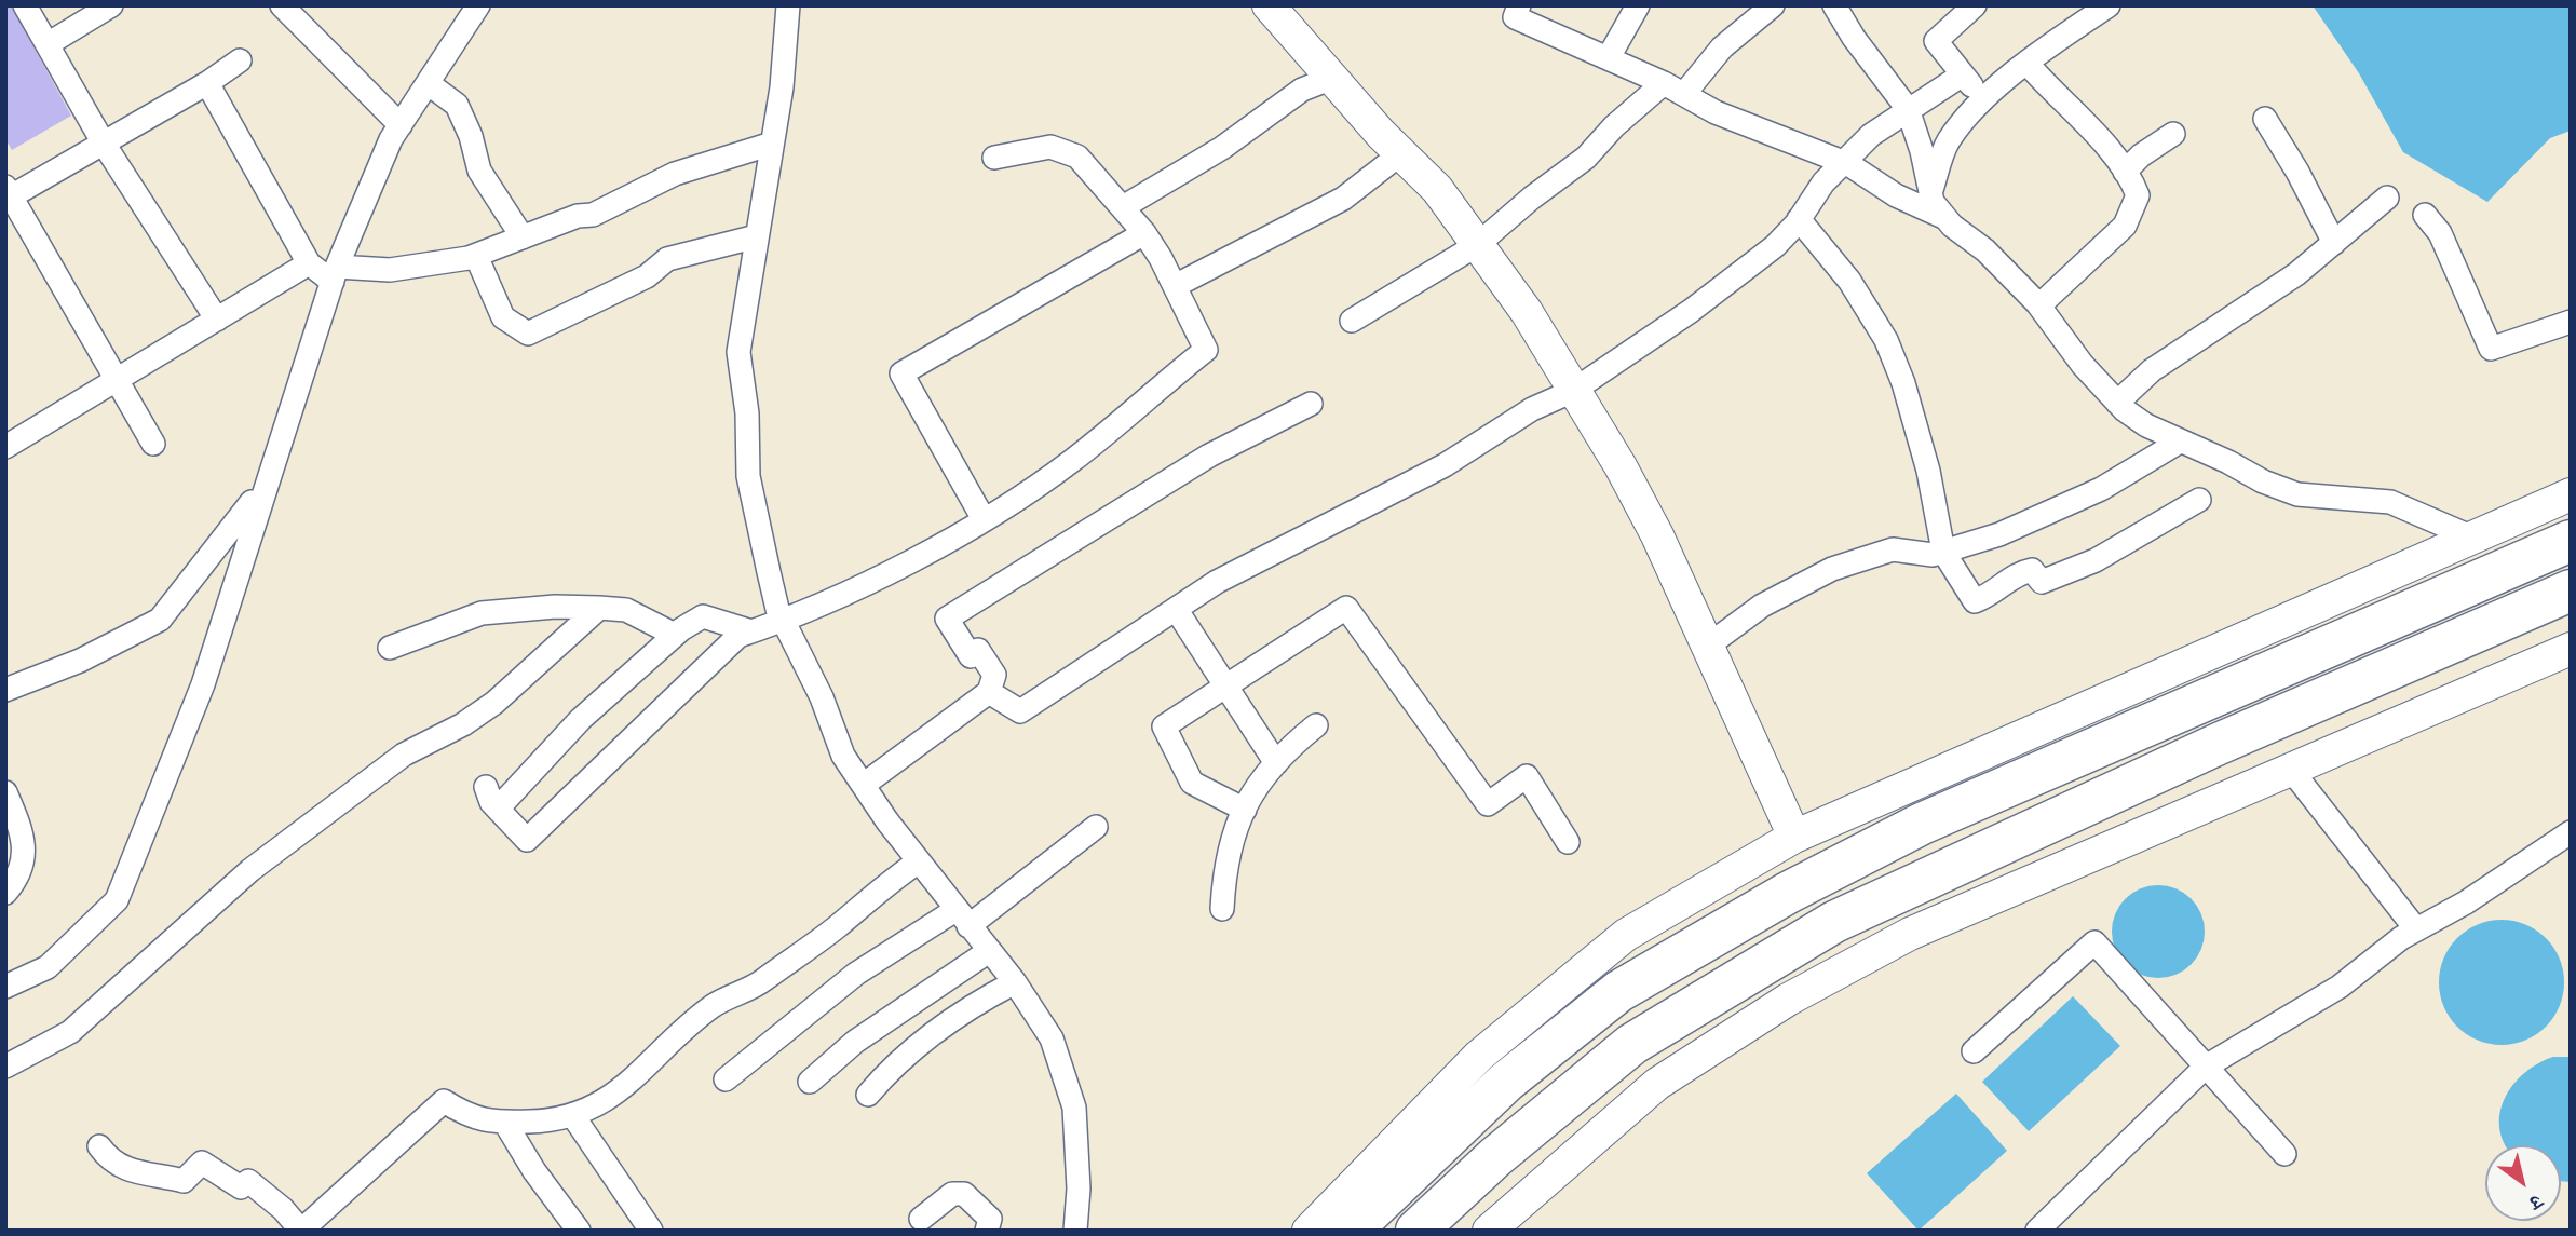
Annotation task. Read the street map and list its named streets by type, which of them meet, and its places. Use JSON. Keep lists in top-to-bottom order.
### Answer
{
  "north": "bottom right"
}
